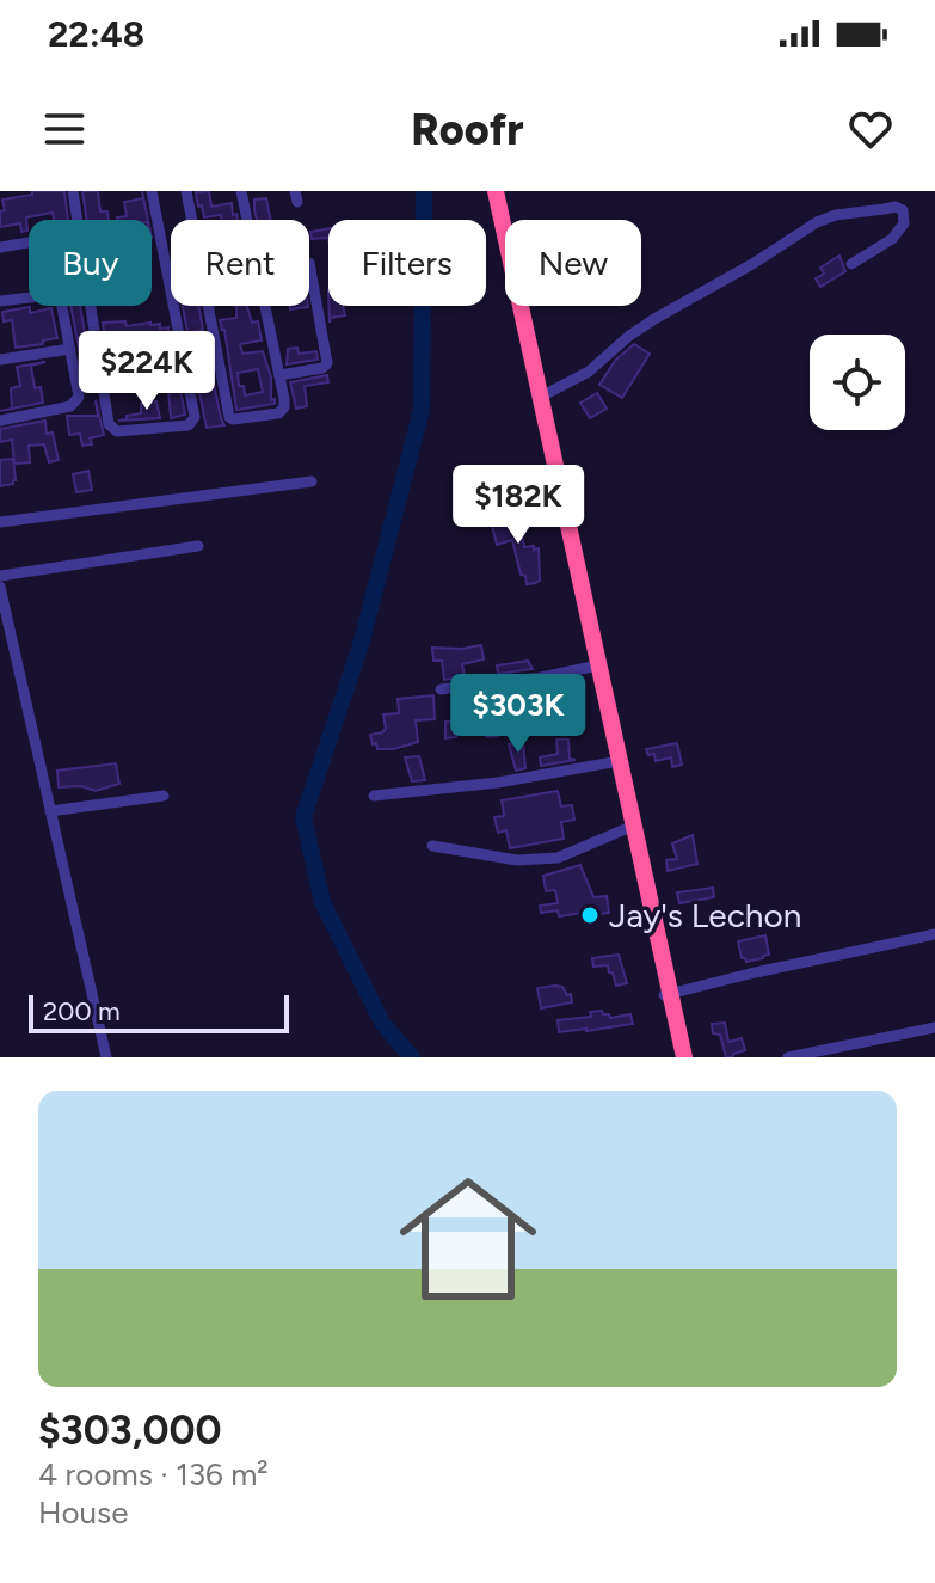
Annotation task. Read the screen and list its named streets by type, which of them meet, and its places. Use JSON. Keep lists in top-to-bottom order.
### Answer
{
  "places": ["Jay's Lechon"],
  "scale_bar": "200 m",
  "page": {
    "status": "22:48",
    "header": "Roofr",
    "chip": [
      "Buy",
      "Rent",
      "Filters",
      "New"
    ],
    "price": ["$224K", "$182K", "$303K"],
    "scale": "200 m",
    "list": [
      {
        "name": "$303,000",
        "note": "4 rooms · 136 m² · House"
      }
    ]
  }
}
